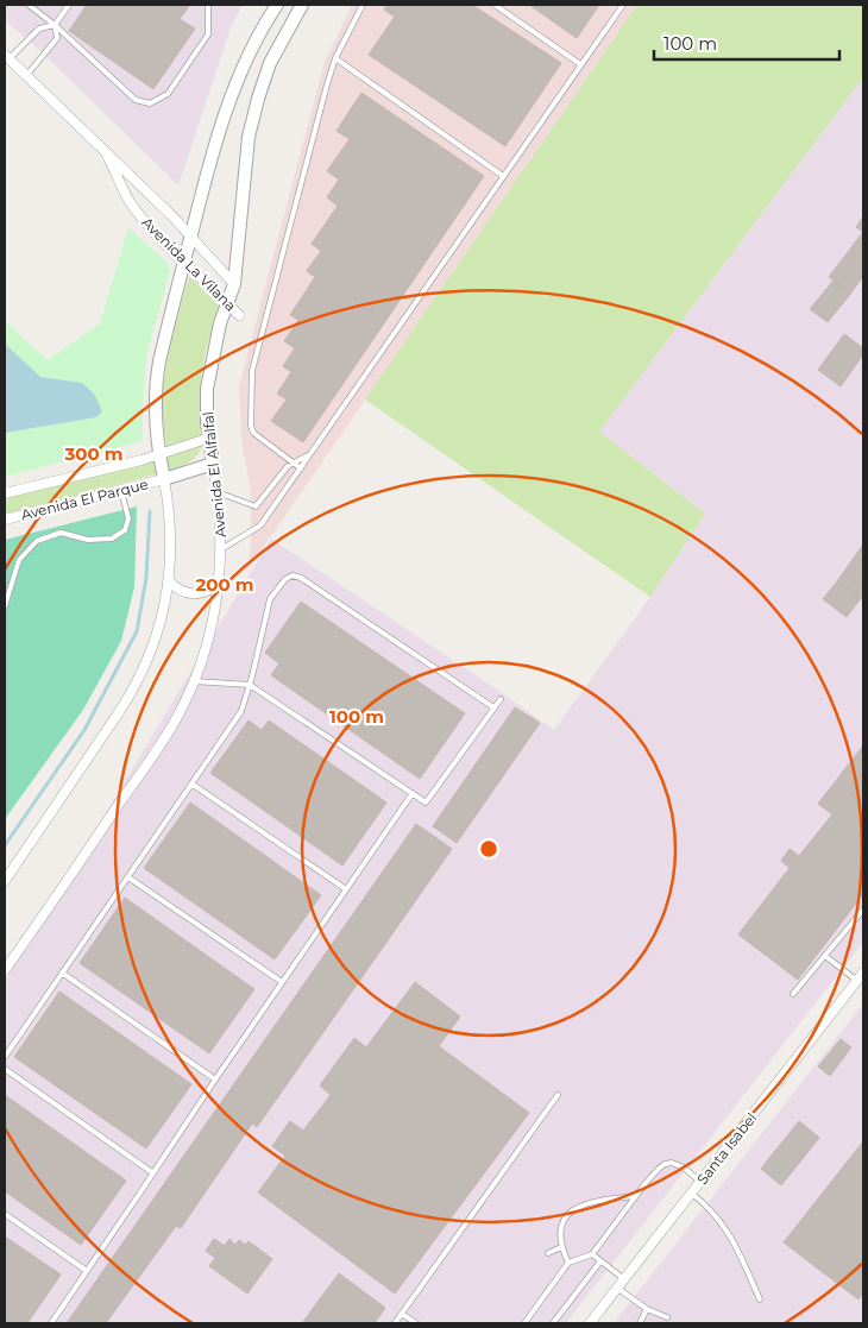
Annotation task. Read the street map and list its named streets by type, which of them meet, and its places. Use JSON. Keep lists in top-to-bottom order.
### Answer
{
  "streets": {
    "street": [
      "Avenida La Vilana",
      "Avenida El Alfalfal",
      "Avenida El Parque",
      "Santa Isabel"
    ]
  },
  "crossings": [
    ["Avenida La Vilana", "Avenida El Alfalfal"],
    ["Avenida El Alfalfal", "Avenida El Parque"]
  ],
  "scale_bar": "100 m",
  "rings": ["300 m", "200 m", "100 m"]
}
